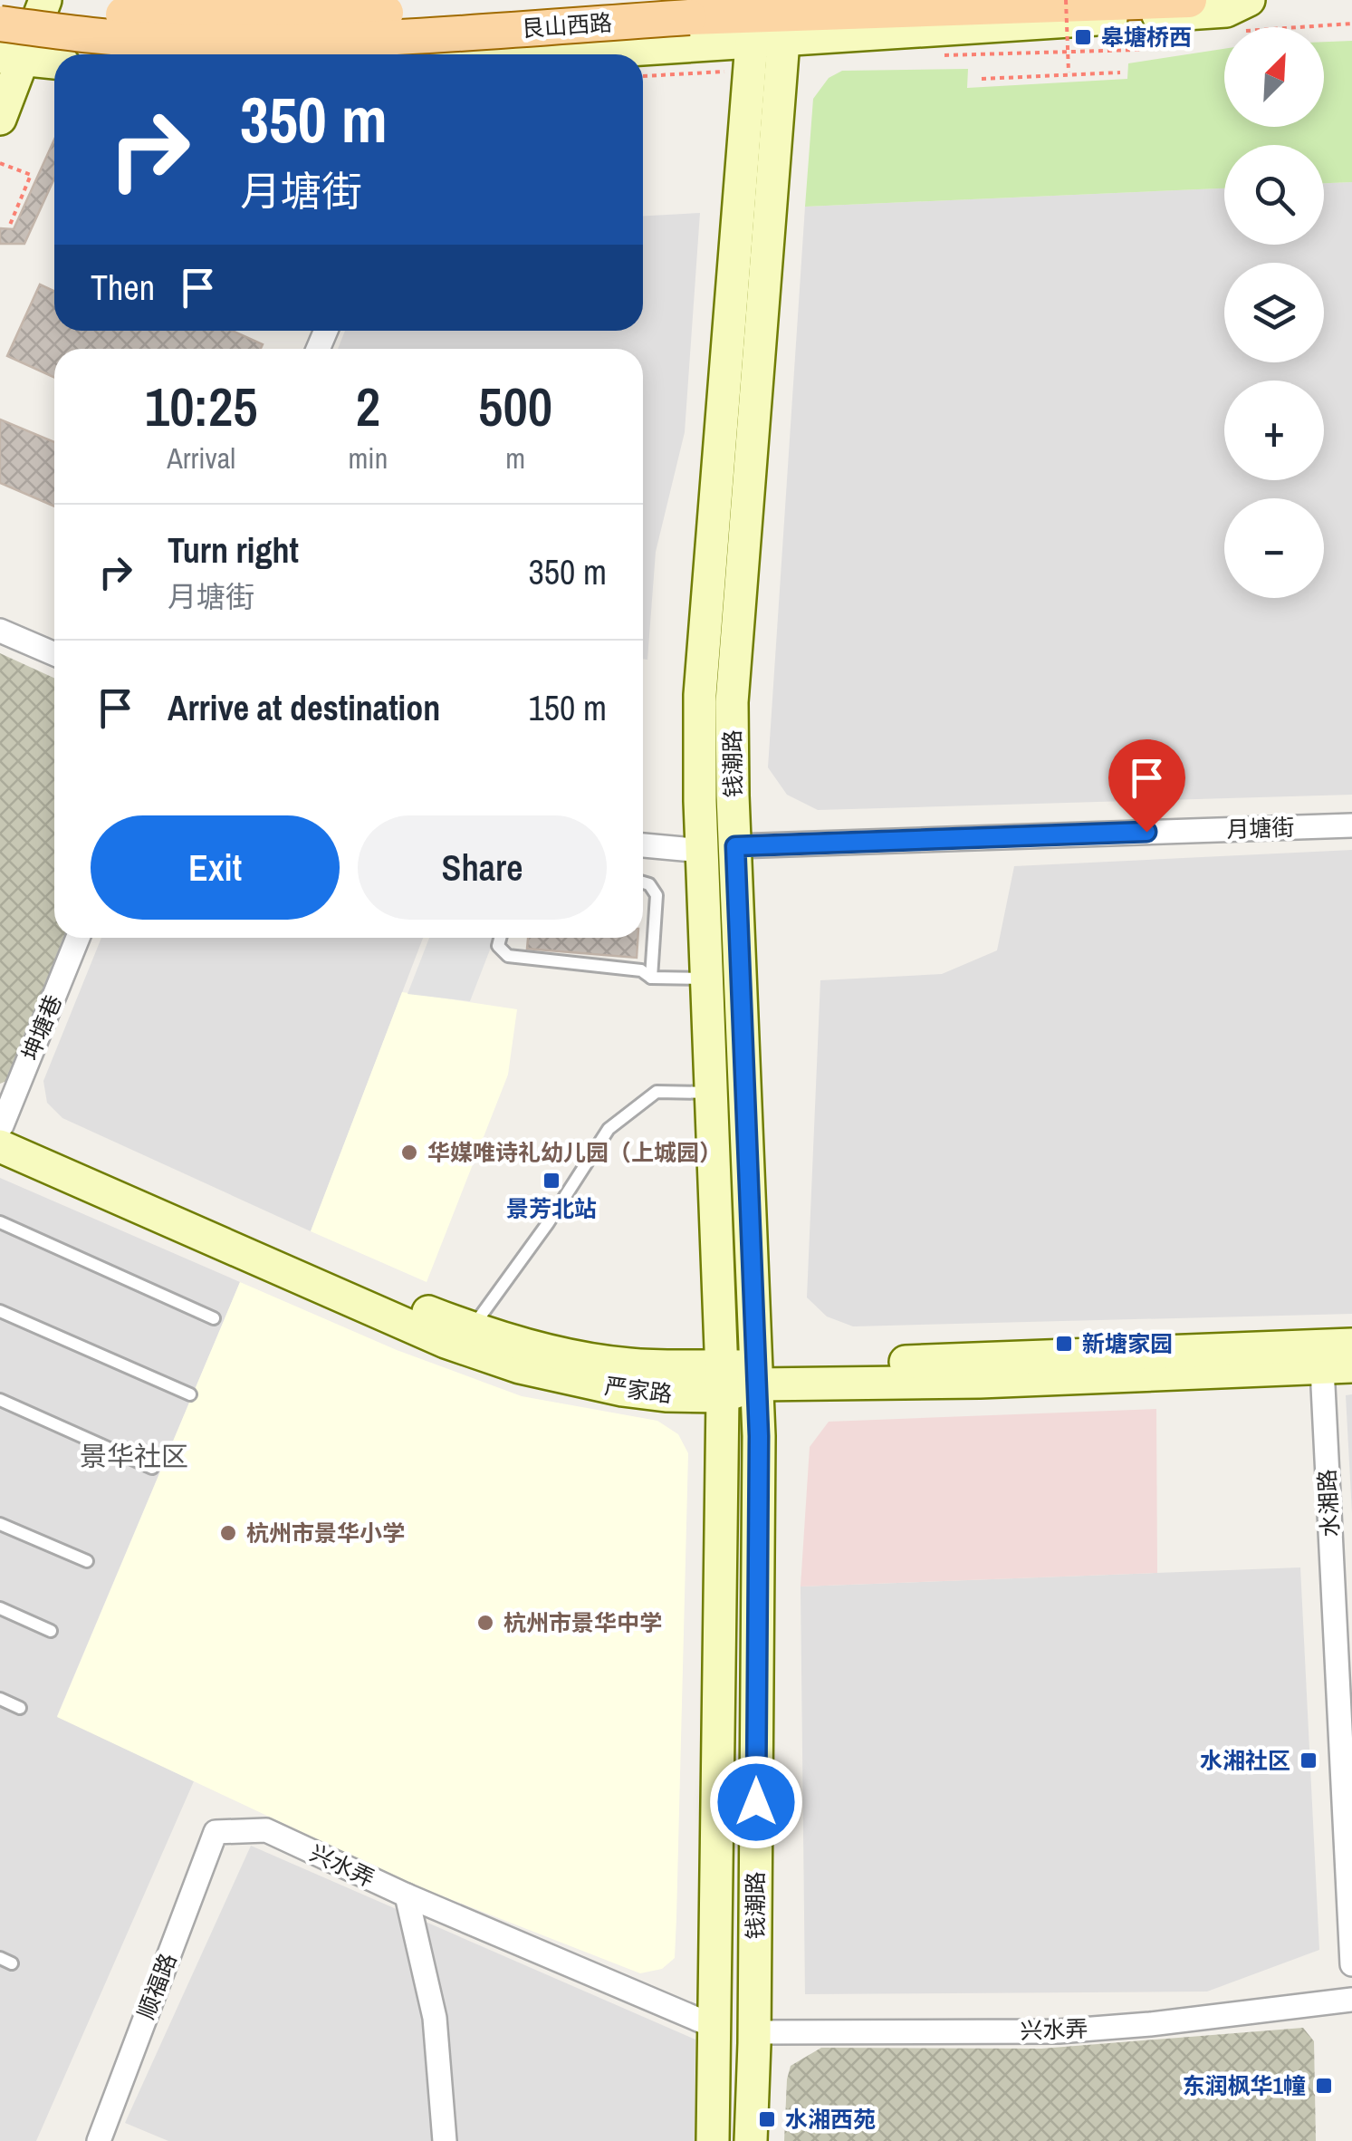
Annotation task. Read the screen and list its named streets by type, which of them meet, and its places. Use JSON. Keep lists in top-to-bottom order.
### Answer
{
  "streets": {
    "main road": ["艮山西路", "钱潮路", "严家路"],
    "street": [
      "月塘街",
      "坤塘巷",
      "水湘路",
      "兴水弄",
      "顺福路"
    ]
  },
  "crossings": [
    ["艮山西路", "钱潮路"],
    ["钱潮路", "月塘街"],
    ["钱潮路", "严家路"],
    ["钱潮路", "兴水弄"],
    ["坤塘巷", "严家路"],
    ["严家路", "水湘路"],
    ["兴水弄", "顺福路"]
  ],
  "districts": ["景华社区"],
  "places": {
    "transit": [
      "皋塘桥西",
      "景芳北站",
      "新塘家园",
      "水湘社区",
      "东润枫华1幢",
      "水湘西苑"
    ],
    "other": ["华媒唯诗礼幼儿园（上城园）", "杭州市景华小学", "杭州市景华中学"]
  },
  "north": "top right",
  "page": {
    "map_buttons": ["+", "−"],
    "turn": ["350 m", "月塘街"],
    "then": "Then",
    "eta": [
      "10:25",
      "Arrival",
      "2",
      "min",
      "500",
      "m"
    ],
    "list": [
      {
        "name": "Turn right",
        "note": "月塘街",
        "value": "350 m"
      },
      {
        "name": "Arrive at destination",
        "value": "150 m"
      }
    ],
    "buttons": ["Exit", "Share"]
  }
}
